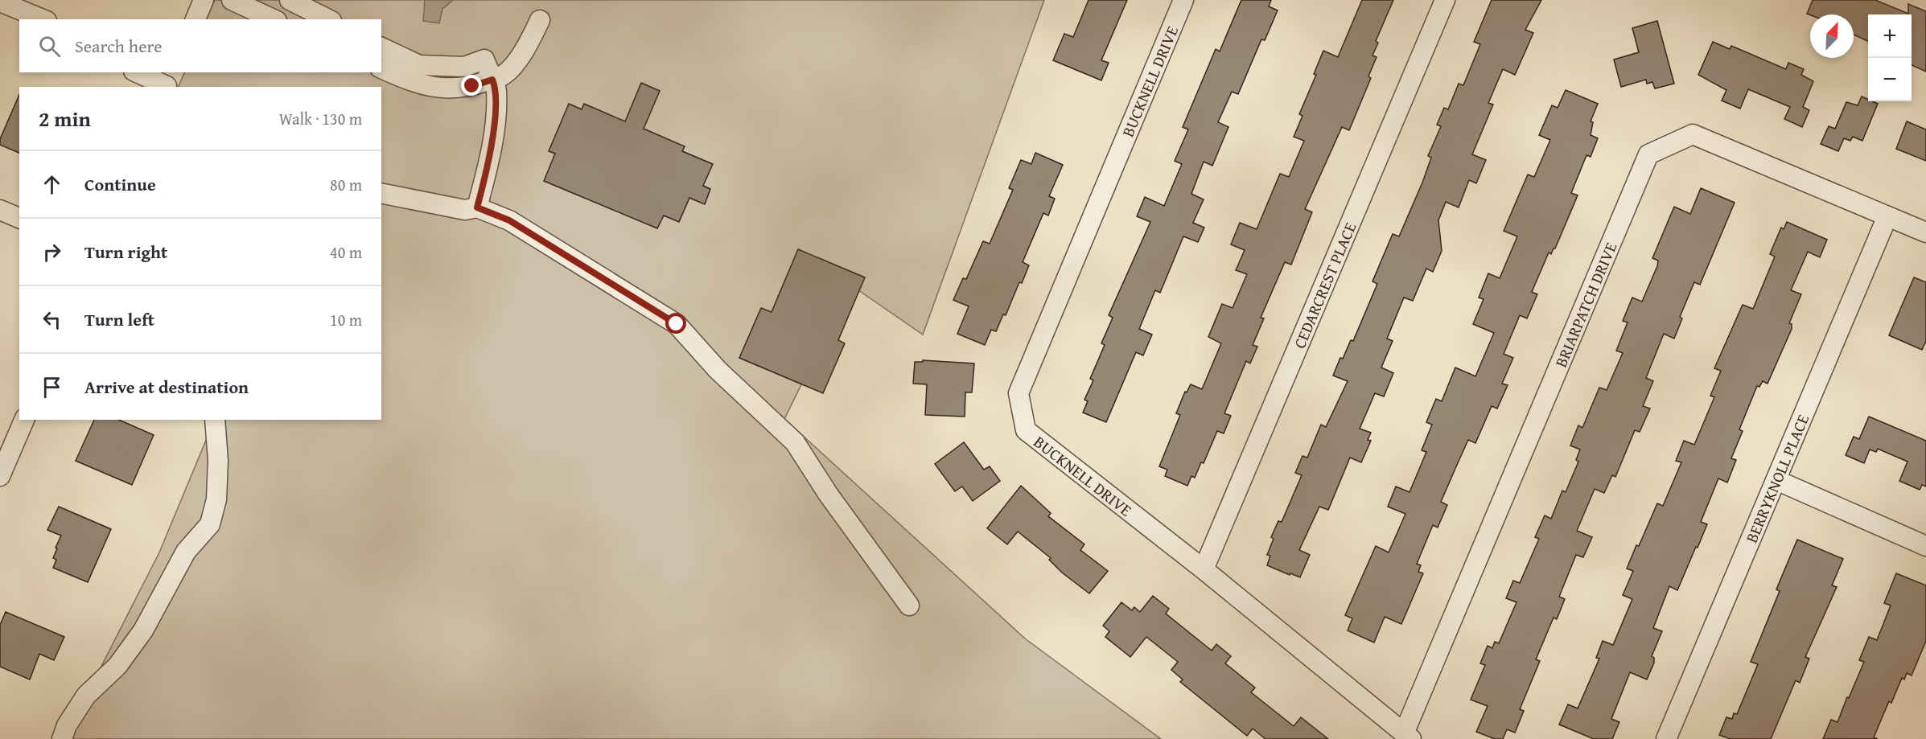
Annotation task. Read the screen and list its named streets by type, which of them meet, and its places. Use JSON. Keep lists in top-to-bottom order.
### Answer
{
  "streets": {
    "street": [
      "BUCKNELL DRIVE",
      "CEDARCREST PLACE",
      "BRIARPATCH DRIVE",
      "BERRYKNOLL PLACE"
    ]
  },
  "crossings": [
    ["BUCKNELL DRIVE", "CEDARCREST PLACE"],
    ["BUCKNELL DRIVE", "BRIARPATCH DRIVE"],
    ["BRIARPATCH DRIVE", "BERRYKNOLL PLACE"]
  ],
  "north": "top right",
  "page": {
    "map_buttons": ["+", "−"],
    "search": "Search here",
    "heading": ["2 min", "Walk · 130 m"],
    "list": [
      ["Continue", "80 m"],
      ["Turn right", "40 m"],
      ["Turn left", "10 m"],
      "Arrive at destination"
    ]
  }
}
